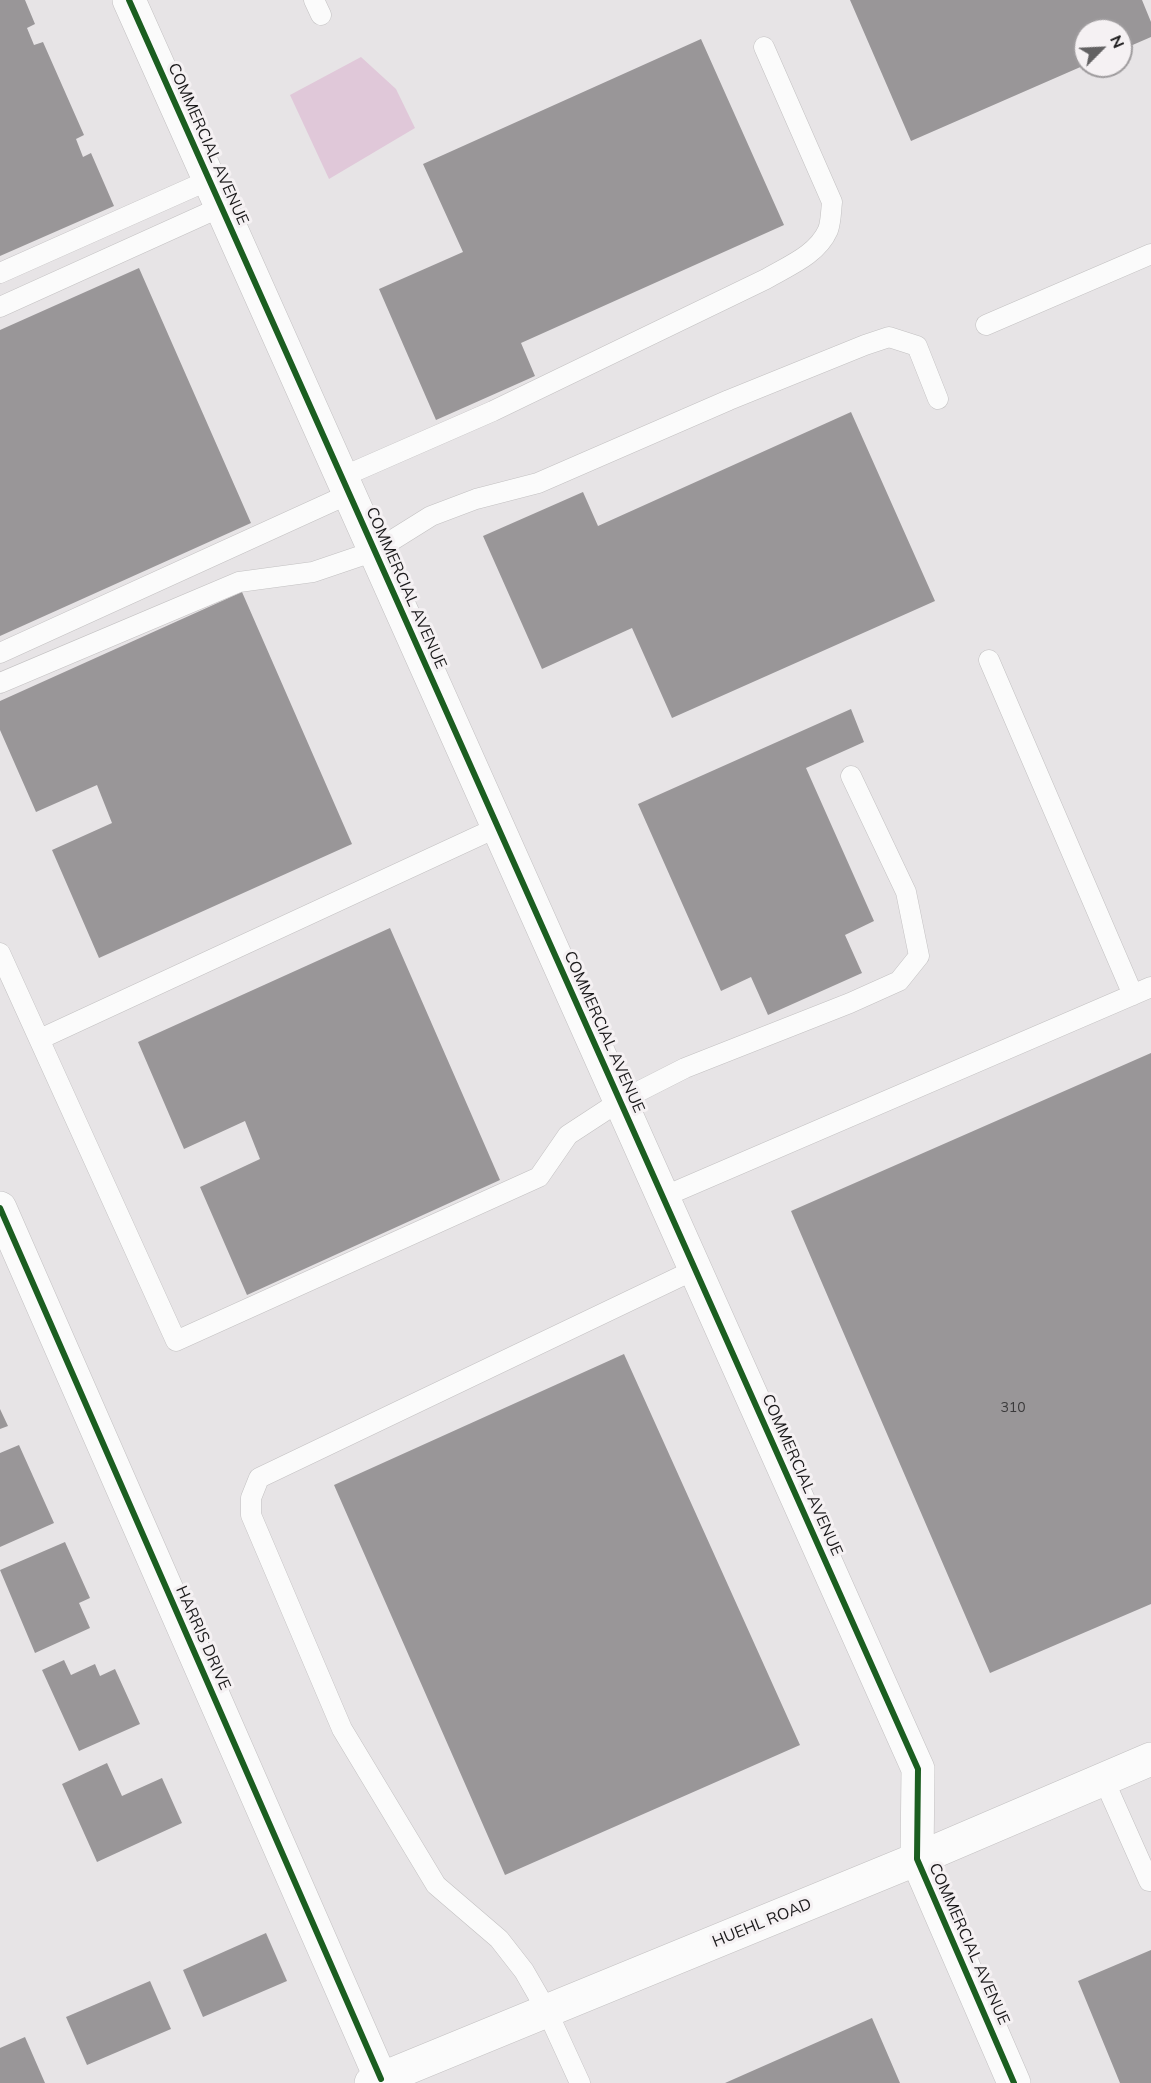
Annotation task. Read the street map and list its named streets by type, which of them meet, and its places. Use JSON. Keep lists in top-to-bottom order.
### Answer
{
  "streets": {
    "street": ["COMMERCIAL AVENUE", "HARRIS DRIVE", "HUEHL ROAD"]
  },
  "crossings": [
    ["COMMERCIAL AVENUE", "HUEHL ROAD"],
    ["HARRIS DRIVE", "HUEHL ROAD"]
  ],
  "house_numbers": ["310"],
  "north": "top right"
}
